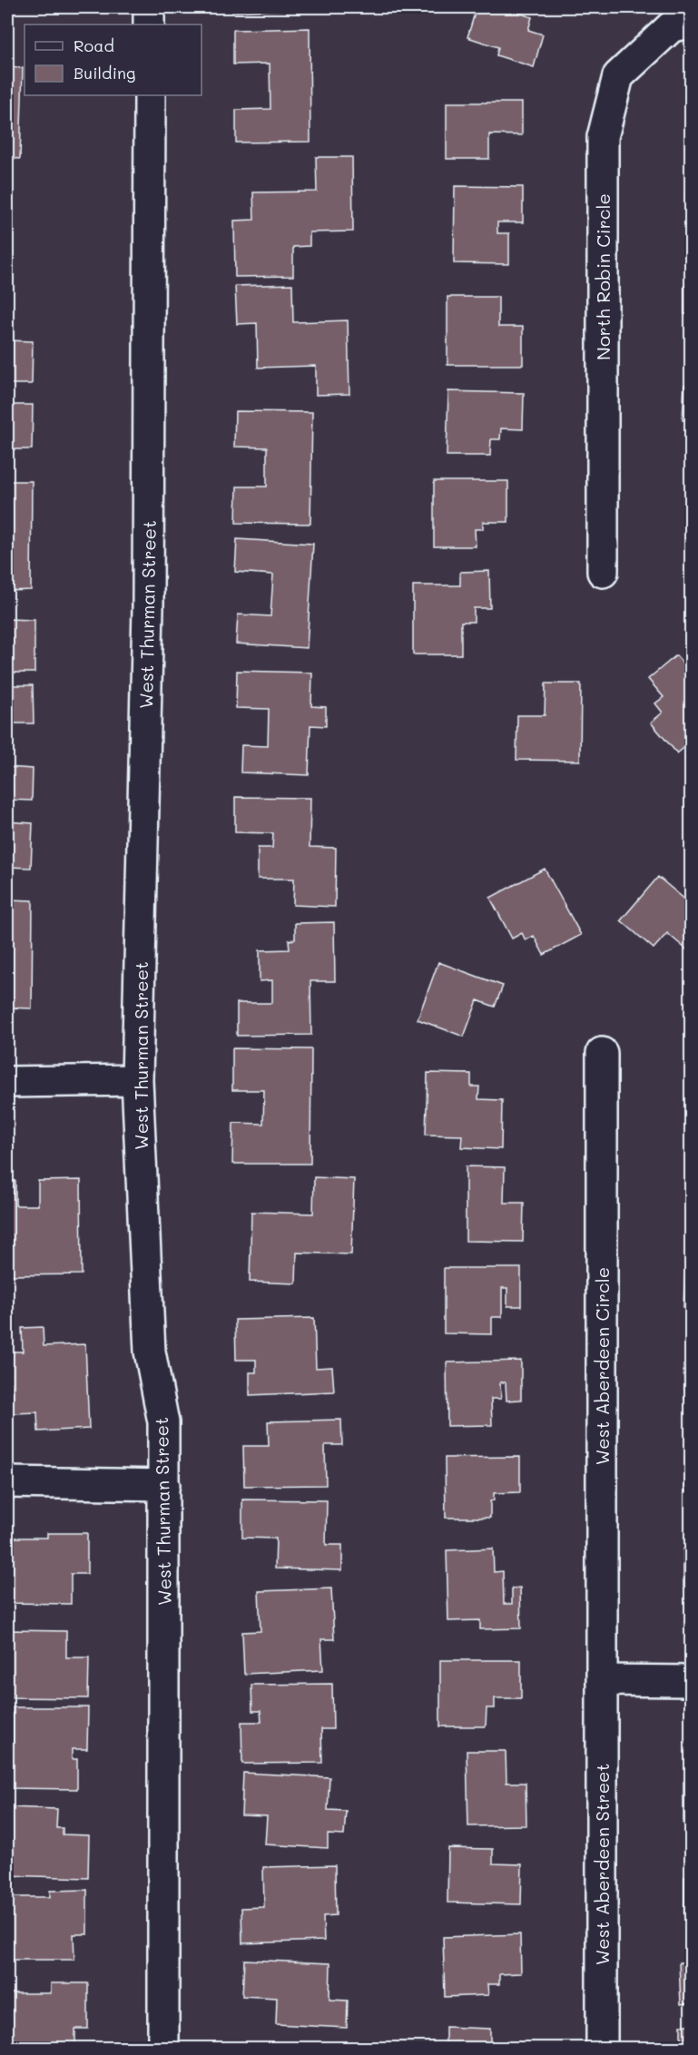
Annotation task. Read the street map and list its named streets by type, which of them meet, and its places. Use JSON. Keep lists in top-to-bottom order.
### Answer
{
  "streets": {
    "street": [
      "North Robin Circle",
      "West Thurman Street",
      "West Aberdeen Circle",
      "West Aberdeen Street"
    ]
  },
  "crossings": [
    ["West Aberdeen Circle", "West Aberdeen Street"]
  ],
  "legend": ["Road", "Building"]
}
